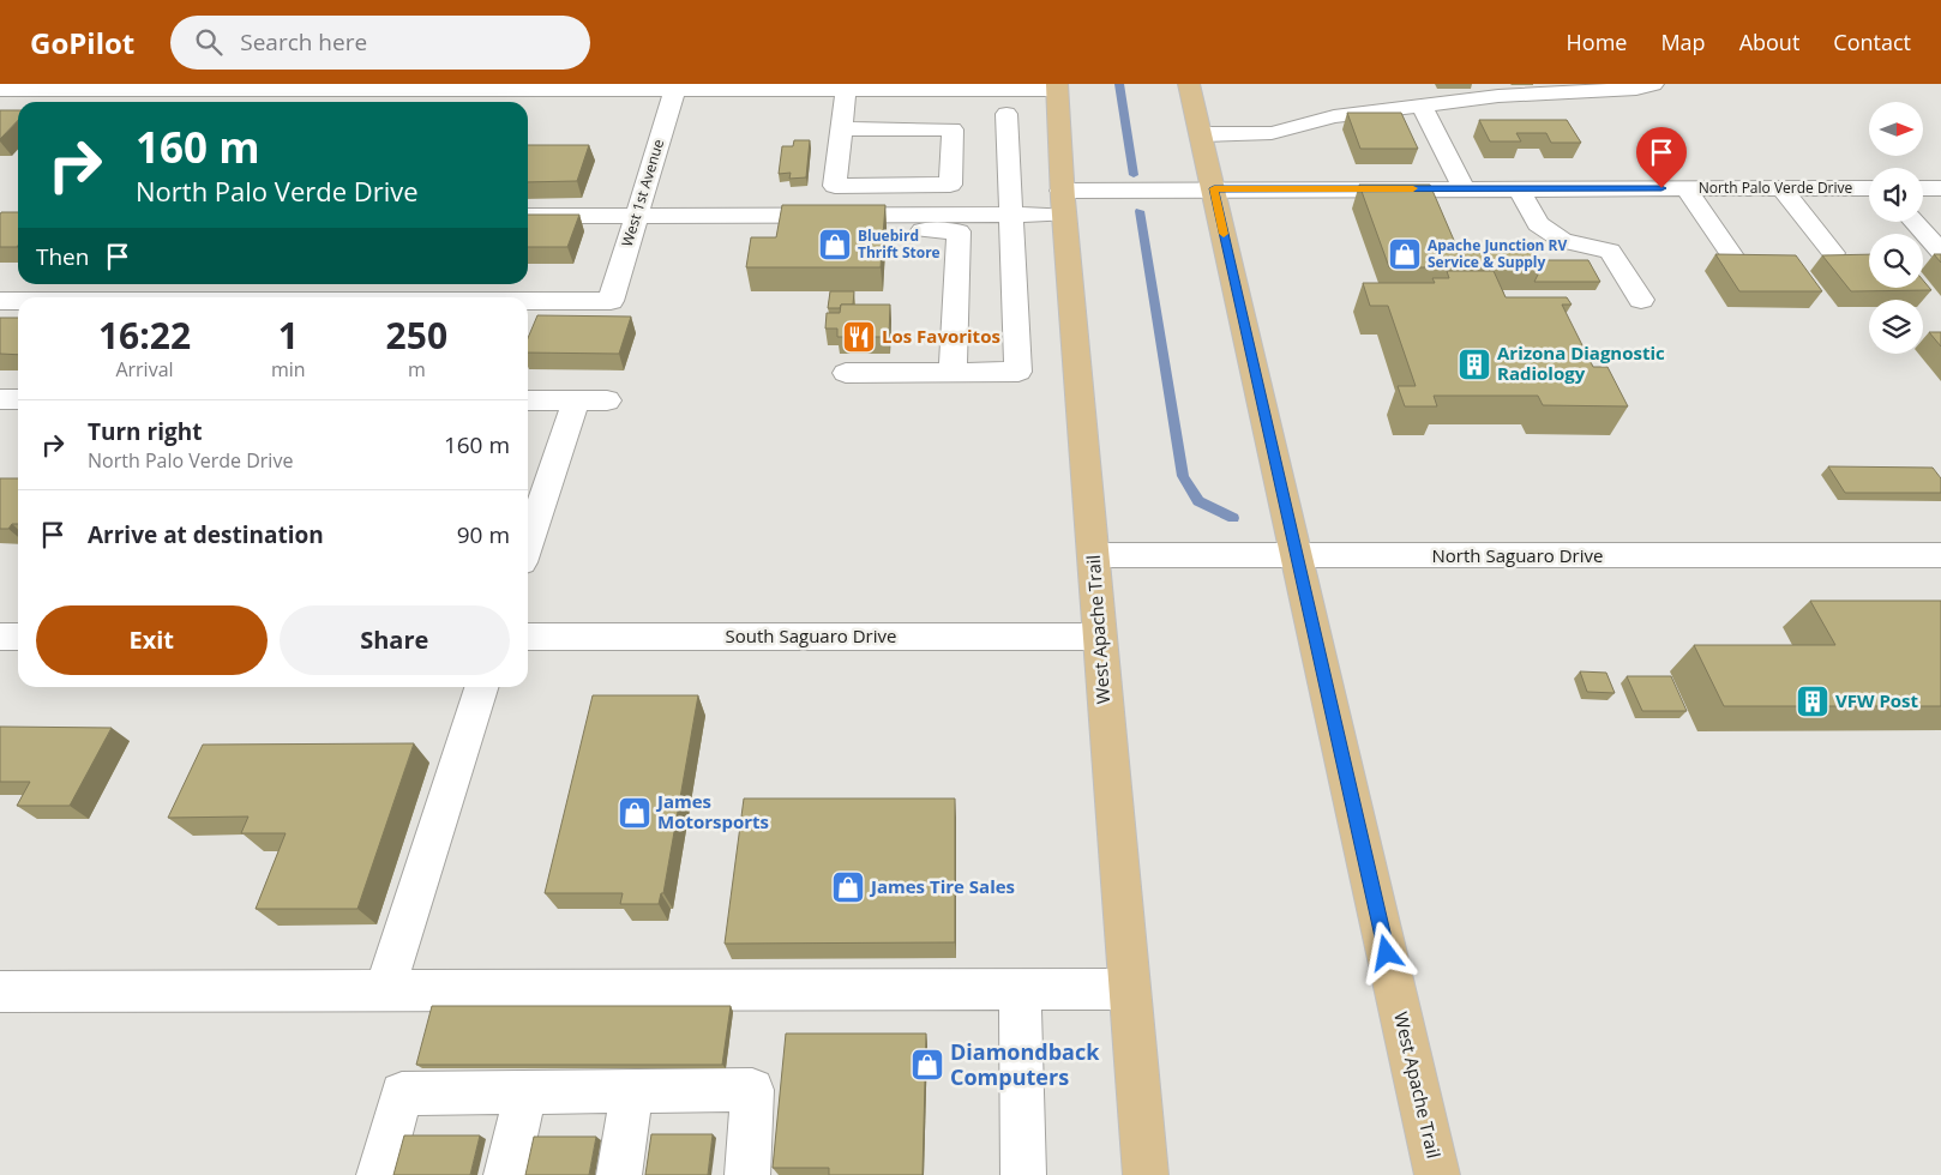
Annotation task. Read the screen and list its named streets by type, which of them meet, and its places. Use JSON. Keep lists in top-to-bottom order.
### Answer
{
  "streets": {
    "main road": ["West Apache Trail"],
    "street": [
      "North Palo Verde Drive",
      "West 1st Avenue",
      "North Saguaro Drive",
      "South Saguaro Drive"
    ]
  },
  "crossings": [
    ["North Palo Verde Drive", "West 1st Avenue"],
    ["North Palo Verde Drive", "West Apache Trail"],
    ["North Saguaro Drive", "West Apache Trail"],
    ["West Apache Trail", "South Saguaro Drive"]
  ],
  "places": {
    "shop": [
      "Bluebird Thrift Store",
      "Apache Junction RV Service & Supply",
      "James Motorsports",
      "James Tire Sales",
      "Diamondback Computers"
    ],
    "restaurant": ["Los Favoritos"],
    "building": ["Arizona Diagnostic Radiology", "VFW Post"]
  },
  "north": "right",
  "page": {
    "header": "GoPilot",
    "search": "Search here",
    "nav": [
      "Home",
      "Map",
      "About",
      "Contact"
    ],
    "turn": ["160 m", "North Palo Verde Drive"],
    "then": "Then",
    "eta": [
      "16:22",
      "Arrival",
      "1",
      "min",
      "250",
      "m"
    ],
    "list": [
      {
        "name": "Turn right",
        "note": "North Palo Verde Drive",
        "value": "160 m"
      },
      {
        "name": "Arrive at destination",
        "value": "90 m"
      }
    ],
    "buttons": ["Exit", "Share"]
  }
}
